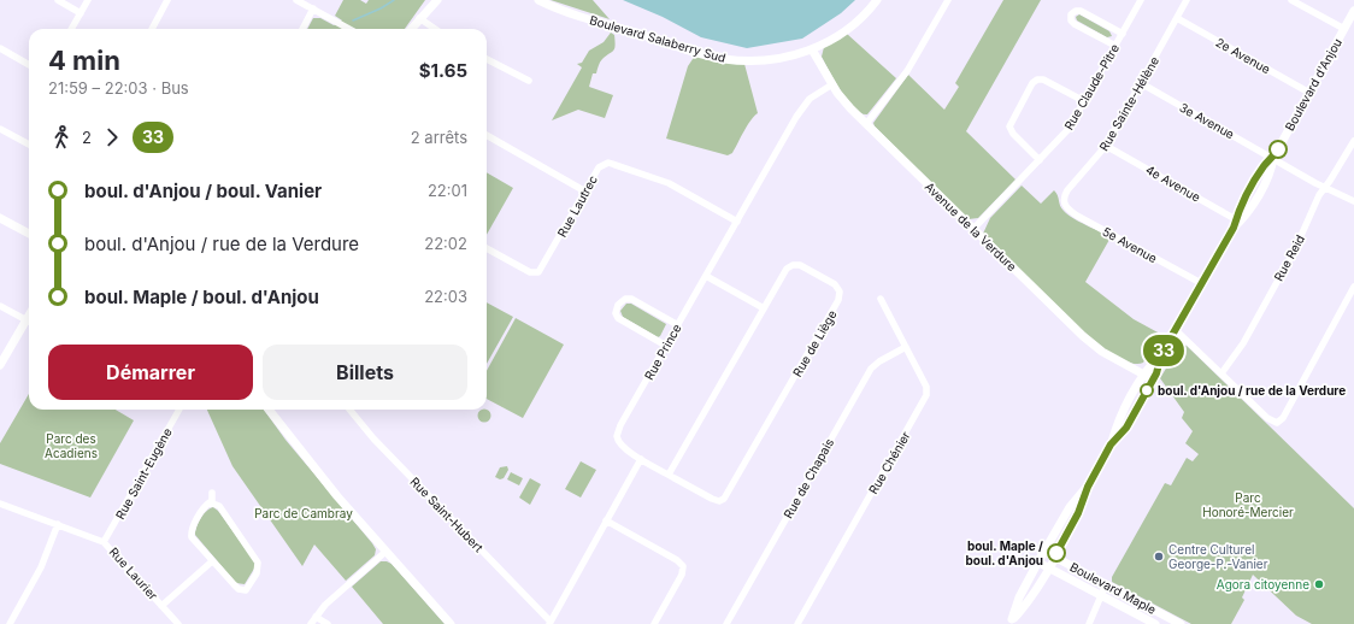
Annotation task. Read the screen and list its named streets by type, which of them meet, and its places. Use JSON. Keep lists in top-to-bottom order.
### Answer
{
  "streets": {
    "street": [
      "Boulevard Salaberry Sud",
      "2e Avenue",
      "Boulevard d'Anjou",
      "Rue Claude-Pitre",
      "Rue Sainte-Hélène",
      "3e Avenue",
      "4e Avenue",
      "Rue Lautrec",
      "Avenue de la Verdure",
      "5e Avenue",
      "Rue Reid",
      "Rue de Liège",
      "Rue Prince",
      "Rue Chénier",
      "Rue Saint-Eugène",
      "Rue de Chapais",
      "Rue Saint-Hubert",
      "Rue Laurier",
      "Boulevard Maple"
    ]
  },
  "crossings": [
    ["Boulevard Salaberry Sud", "Avenue de la Verdure"],
    ["2e Avenue", "Boulevard d'Anjou"],
    ["2e Avenue", "Rue Sainte-Hélène"],
    ["Boulevard d'Anjou", "3e Avenue"],
    ["Boulevard d'Anjou", "4e Avenue"],
    ["Boulevard d'Anjou", "Avenue de la Verdure"],
    ["Boulevard d'Anjou", "5e Avenue"],
    ["Boulevard d'Anjou", "Boulevard Maple"],
    ["Rue Claude-Pitre", "Avenue de la Verdure"],
    ["Rue Sainte-Hélène", "3e Avenue"],
    ["Rue Sainte-Hélène", "4e Avenue"],
    ["Rue Sainte-Hélène", "5e Avenue"],
    ["3e Avenue", "Rue Reid"],
    ["Rue Lautrec", "Rue Prince"],
    ["Avenue de la Verdure", "Rue Prince"],
    ["Rue de Liège", "Rue Prince"],
    ["Rue Chénier", "Rue de Chapais"],
    ["Rue Saint-Eugène", "Rue Laurier"]
  ],
  "parks": ["Parc des Acadiens", "Parc Honoré-Mercier", "Parc de Cambray"],
  "places": [
    "boul. d'Anjou / rue de la Verdure",
    "boul. Maple / boul. d'Anjou",
    "Centre Culturel George-P.-Vanier",
    "Agora citoyenne"
  ],
  "lines": ["bus line 33"],
  "page": {
    "on_map": "33",
    "heading": ["4 min", "21:59 – 22:03 · Bus", "$1.65"],
    "legs": ["2", "33", "2 arrêts"],
    "list": [
      {
        "name": "boul. d'Anjou / boul. Vanier",
        "value": "22:01"
      },
      {
        "name": "boul. d'Anjou / rue de la Verdure",
        "value": "22:02"
      },
      {
        "name": "boul. Maple / boul. d'Anjou",
        "value": "22:03"
      }
    ],
    "buttons": ["Démarrer", "Billets"]
  }
}
